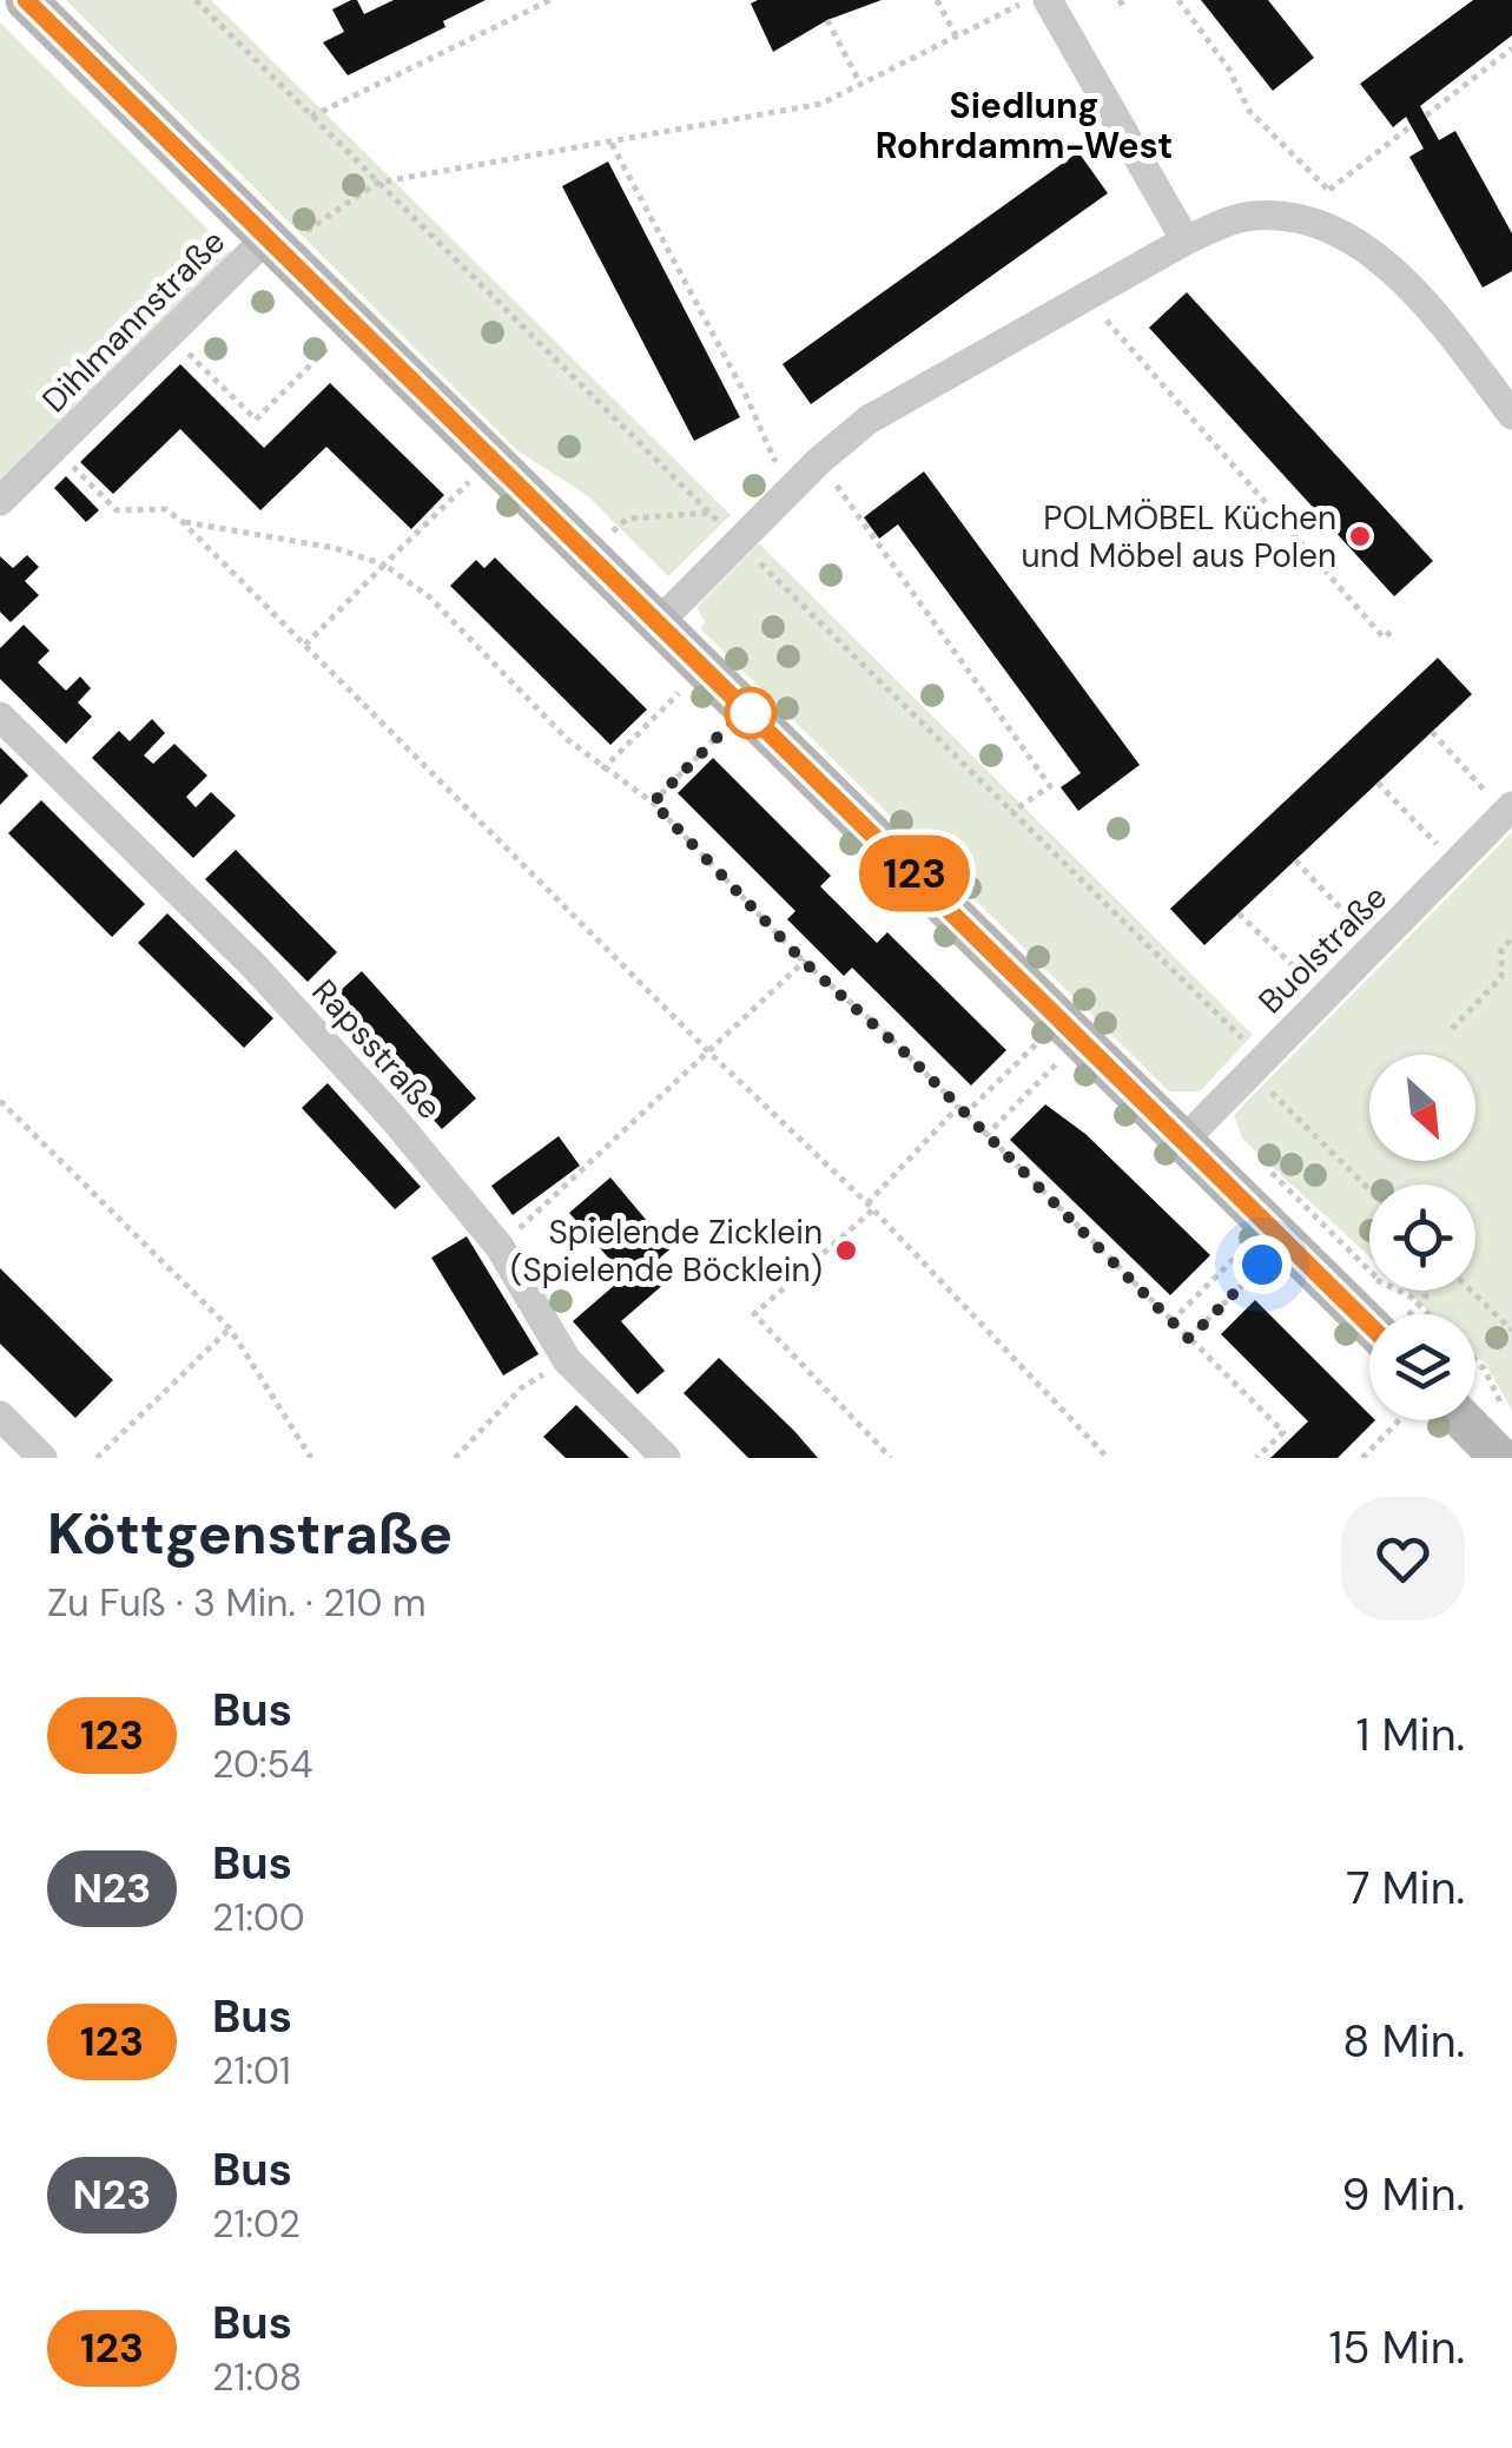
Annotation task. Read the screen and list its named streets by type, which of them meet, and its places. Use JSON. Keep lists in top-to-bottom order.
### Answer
{
  "streets": {
    "street": ["Dihlmannstraße", "Buolstraße", "Rapsstraße"]
  },
  "districts": ["Siedlung Rohrdamm-West"],
  "places": ["POLMÖBEL Küchen und Möbel aus Polen", "Spielende Zicklein (Spielende Böcklein)"],
  "lines": ["bus line 123"],
  "north": "bottom right",
  "page": {
    "on_map": "123",
    "heading": ["Köttgenstraße", "Zu Fuß · 3 Min. · 210 m"],
    "list": [
      {
        "mark": "123",
        "name": "Bus",
        "note": "20:54",
        "value": "1 Min."
      },
      {
        "mark": "N23",
        "name": "Bus",
        "note": "21:00",
        "value": "7 Min."
      },
      {
        "mark": "123",
        "name": "Bus",
        "note": "21:01",
        "value": "8 Min."
      },
      {
        "mark": "N23",
        "name": "Bus",
        "note": "21:02",
        "value": "9 Min."
      },
      {
        "mark": "123",
        "name": "Bus",
        "note": "21:08",
        "value": "15 Min."
      }
    ]
  }
}
